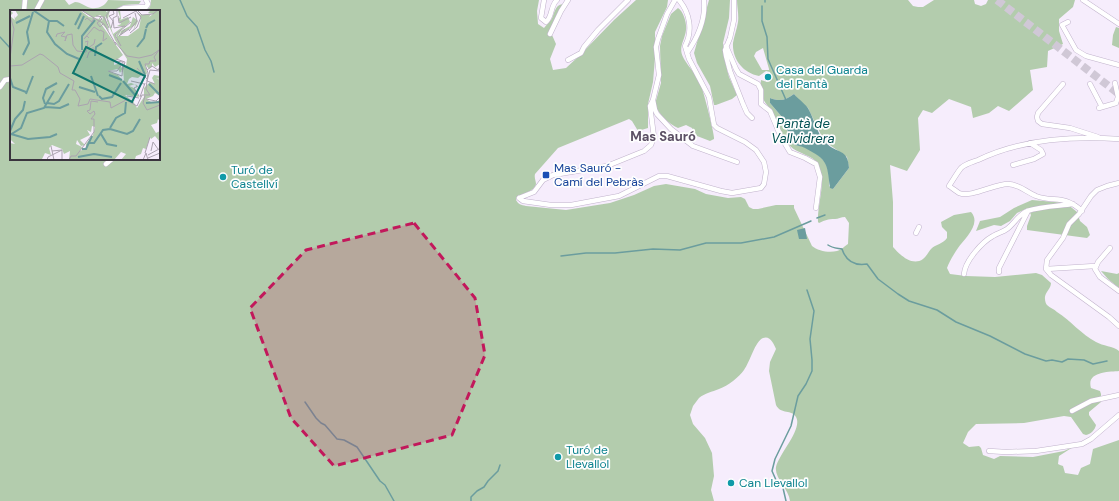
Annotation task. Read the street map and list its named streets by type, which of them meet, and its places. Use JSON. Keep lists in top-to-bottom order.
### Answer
{
  "districts": ["Mas Sauró"],
  "water": ["Pantà de Vallvidrera"],
  "places": {
    "other": [
      "Casa del Guarda del Pantà",
      "Turó de Castellví",
      "Turó de Llevallol",
      "Can Llevallol"
    ],
    "transit": ["Mas Sauró - Camí del Pebràs"]
  }
}
